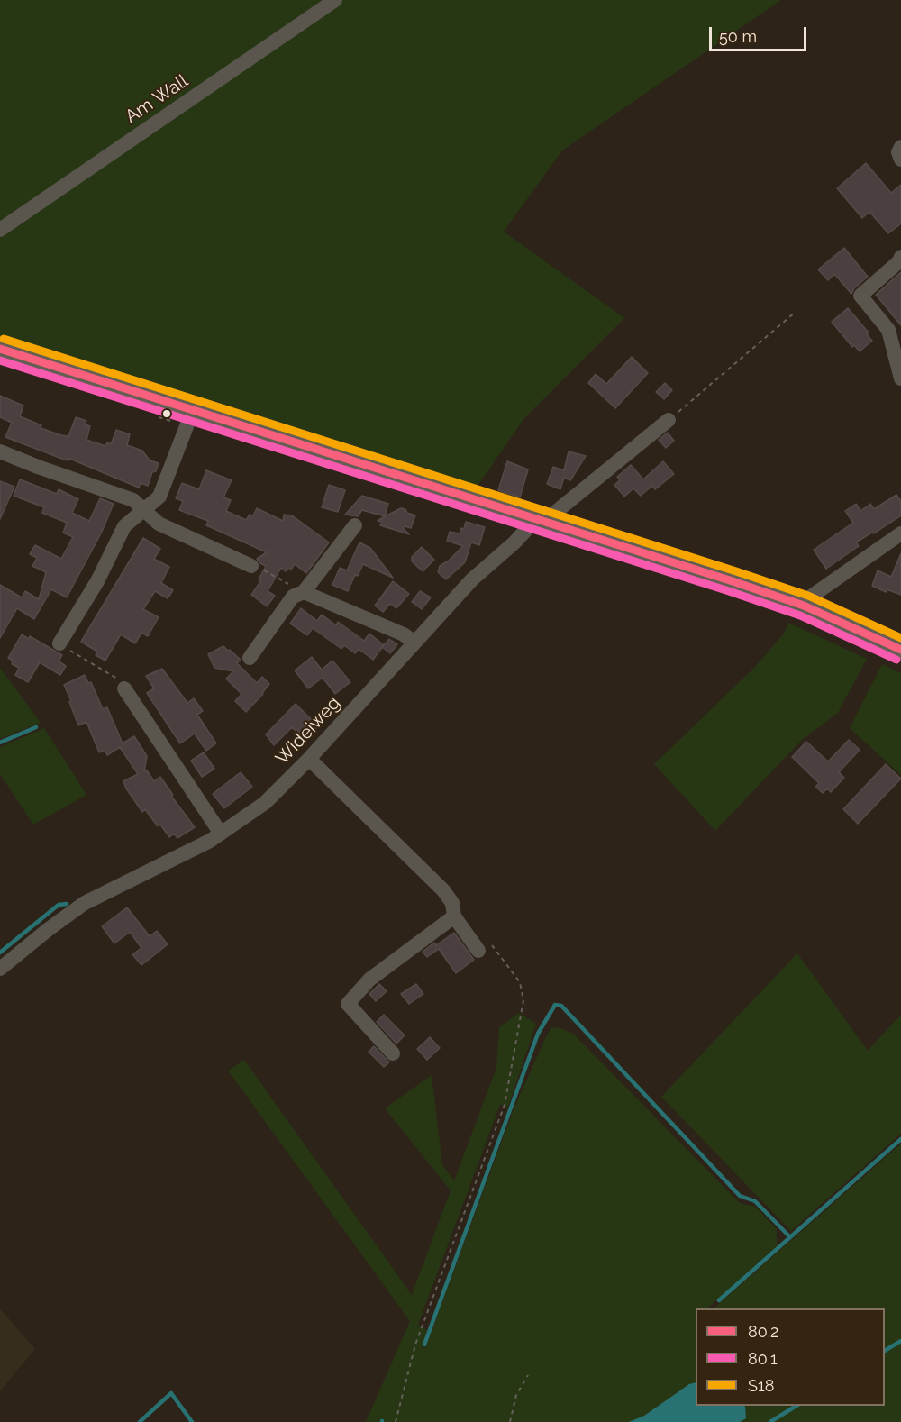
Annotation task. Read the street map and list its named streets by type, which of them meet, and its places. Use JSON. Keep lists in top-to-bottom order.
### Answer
{
  "streets": {
    "street": ["Am Wall", "Wideiweg"]
  },
  "lines": ["transit line S18", "transit line 80.2", "transit line 80.1"],
  "legend": ["80.2", "80.1", "S18"],
  "scale_bar": "50 m"
}
